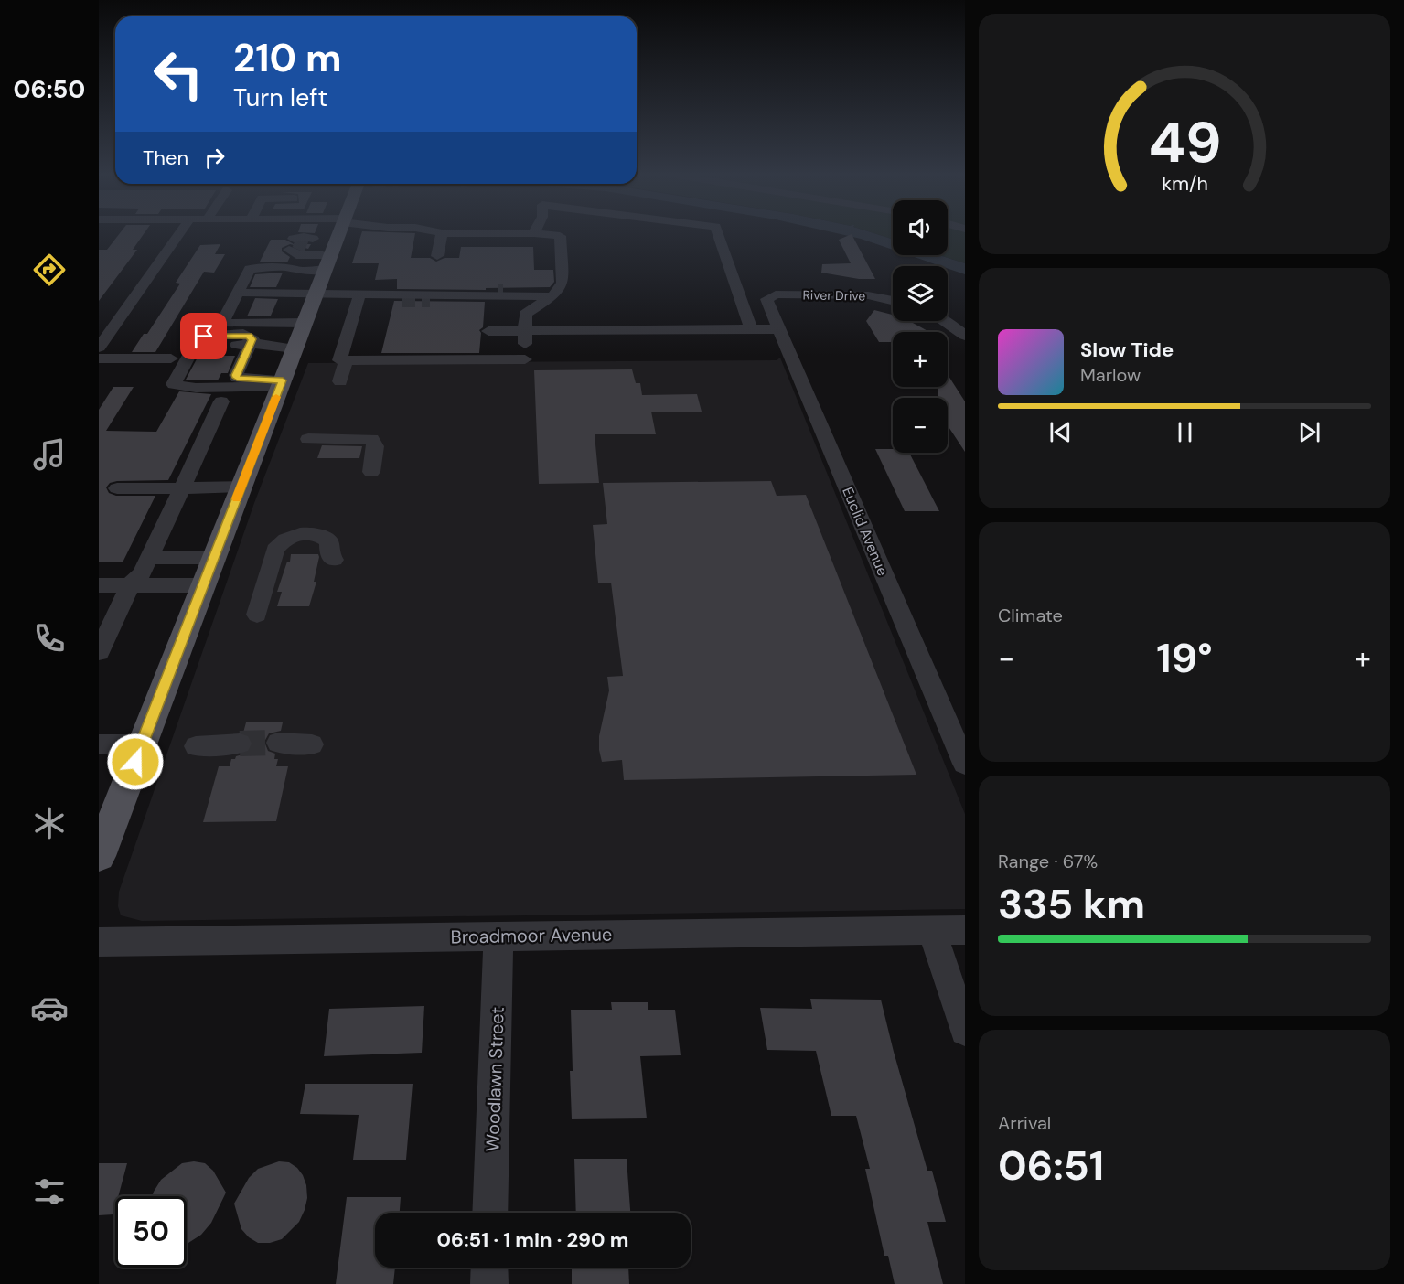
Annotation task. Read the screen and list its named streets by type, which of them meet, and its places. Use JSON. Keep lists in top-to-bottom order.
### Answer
{
  "streets": {
    "street": [
      "River Drive",
      "Euclid Avenue",
      "Broadmoor Avenue",
      "Woodlawn Street"
    ]
  },
  "crossings": [
    ["River Drive", "Euclid Avenue"],
    ["Broadmoor Avenue", "Woodlawn Street"]
  ],
  "page": {
    "tabs": "06:50",
    "turn": ["210 m", "Turn left"],
    "then": "Then",
    "map_buttons": ["+", "−"],
    "song": ["Slow Tide", "Marlow"],
    "tile": [
      "Climate",
      ["Range · 67%", "335 km"],
      ["Arrival", "06:51"]
    ],
    "heat": ["−", "19°", "+"],
    "limit": "50",
    "trip": "06:51 · 1 min · 290 m",
    "gauge": ["49", "km/h"]
  }
}
